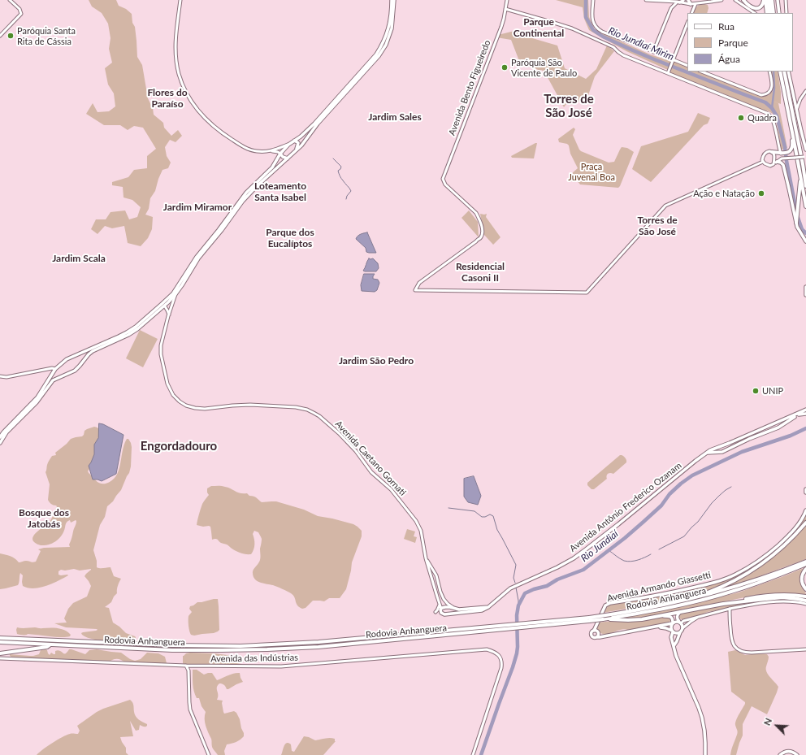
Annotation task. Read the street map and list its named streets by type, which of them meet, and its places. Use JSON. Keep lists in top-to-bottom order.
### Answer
{
  "streets": {
    "highway": ["Rodovia Anhanguera"],
    "main road": ["Avenida Antônio Frederico Ozanam", "Avenida Armando Giassetti"],
    "street": ["Avenida Bento Figueiredo", "Avenida Caetano Gornati", "Avenida das Indústrias"]
  },
  "districts": [
    "Parque Continental",
    "Flores do Paraíso",
    "Torres de São José",
    "Jardim Sales",
    "Loteamento Santa Isabel",
    "Jardim Miramor",
    "Torres de São José",
    "Parque dos Eucalíptos",
    "Jardim Scala",
    "Residencial Casoni II",
    "Jardim São Pedro",
    "Engordadouro",
    "Bosque dos Jatobás"
  ],
  "water": ["Rio Jundiaí Mirim", "Rio Jundiaí"],
  "parks": ["Praça Juvenal Boa"],
  "places": [
    "Paróquia Santa Rita de Cássia",
    "Paróquia São Vicente de Paulo",
    "Quadra",
    "Ação e Natação",
    "UNIP"
  ],
  "legend": ["Rua", "Parque", "Água"],
  "north": "top left"
}
